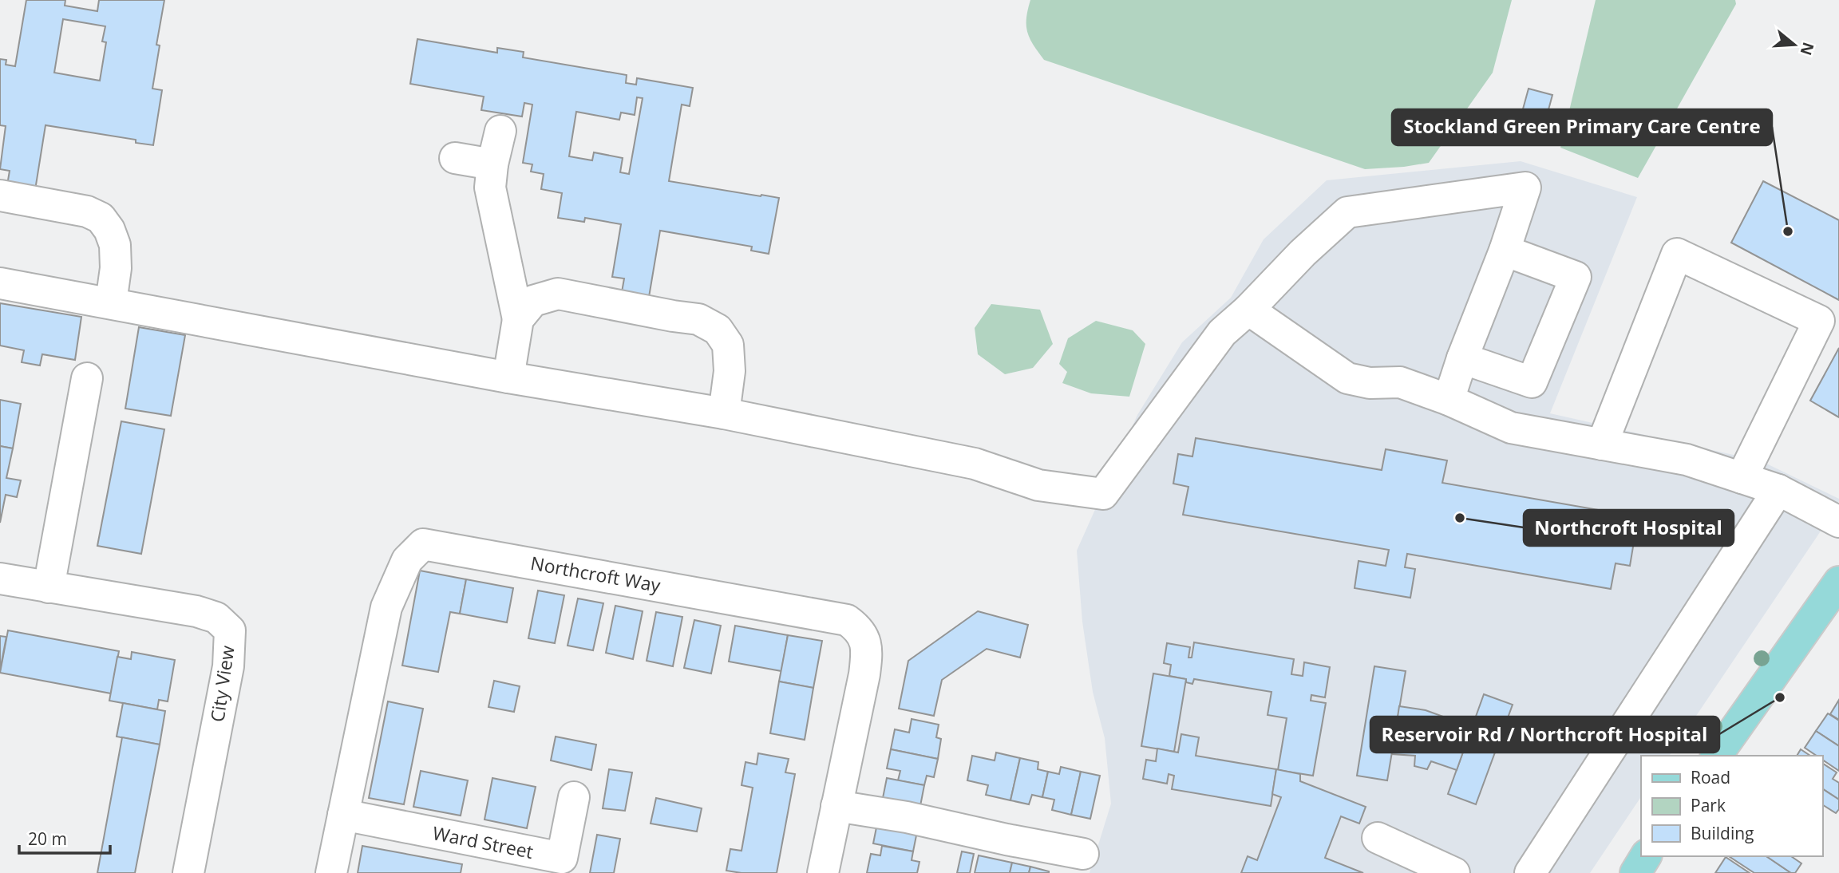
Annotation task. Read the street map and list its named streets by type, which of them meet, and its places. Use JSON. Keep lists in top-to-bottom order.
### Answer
{
  "streets": {
    "street": ["Northcroft Way", "City View", "Ward Street"]
  },
  "crossings": [
    ["Northcroft Way", "Ward Street"]
  ],
  "places": ["Stockland Green Primary Care Centre", "Northcroft Hospital", "Reservoir Rd / Northcroft Hospital"],
  "legend": ["Road", "Park", "Building"],
  "scale_bar": "20 m",
  "north": "right"
}
